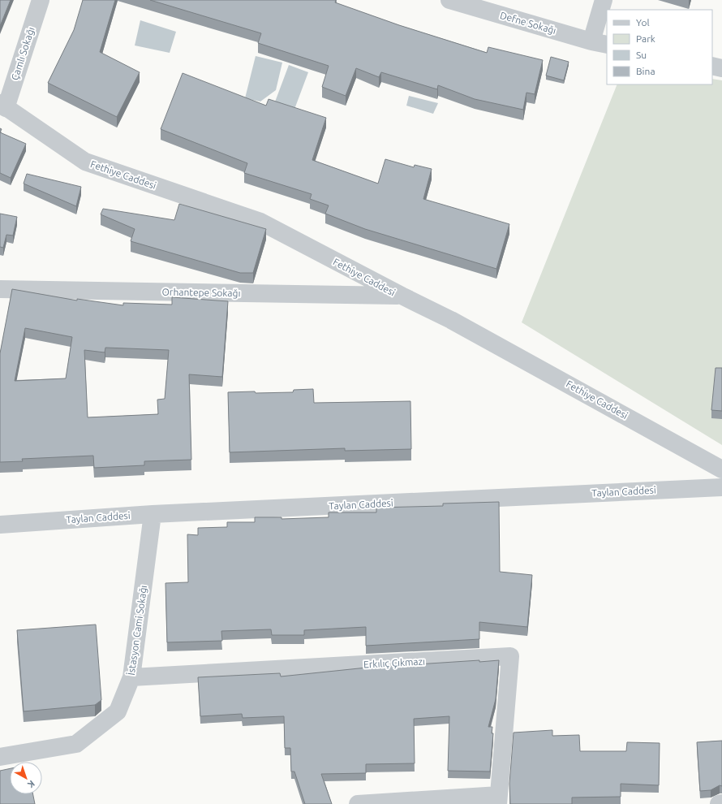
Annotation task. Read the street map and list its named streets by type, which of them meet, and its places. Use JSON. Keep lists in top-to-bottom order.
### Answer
{
  "streets": {
    "street": [
      "Defne Sokağı",
      "Çamlı Sokağı",
      "Fethiye Caddesi",
      "Orhantepe Sokağı",
      "Taylan Caddesi",
      "İstasyon Cami Sokağı",
      "Erkılıç Çıkmazı"
    ]
  },
  "crossings": [
    ["Çamlı Sokağı", "Fethiye Caddesi"],
    ["Fethiye Caddesi", "Orhantepe Sokağı"],
    ["Taylan Caddesi", "İstasyon Cami Sokağı"],
    ["İstasyon Cami Sokağı", "Erkılıç Çıkmazı"]
  ],
  "legend": [
    "Yol",
    "Park",
    "Su",
    "Bina"
  ],
  "north": "bottom right"
}
